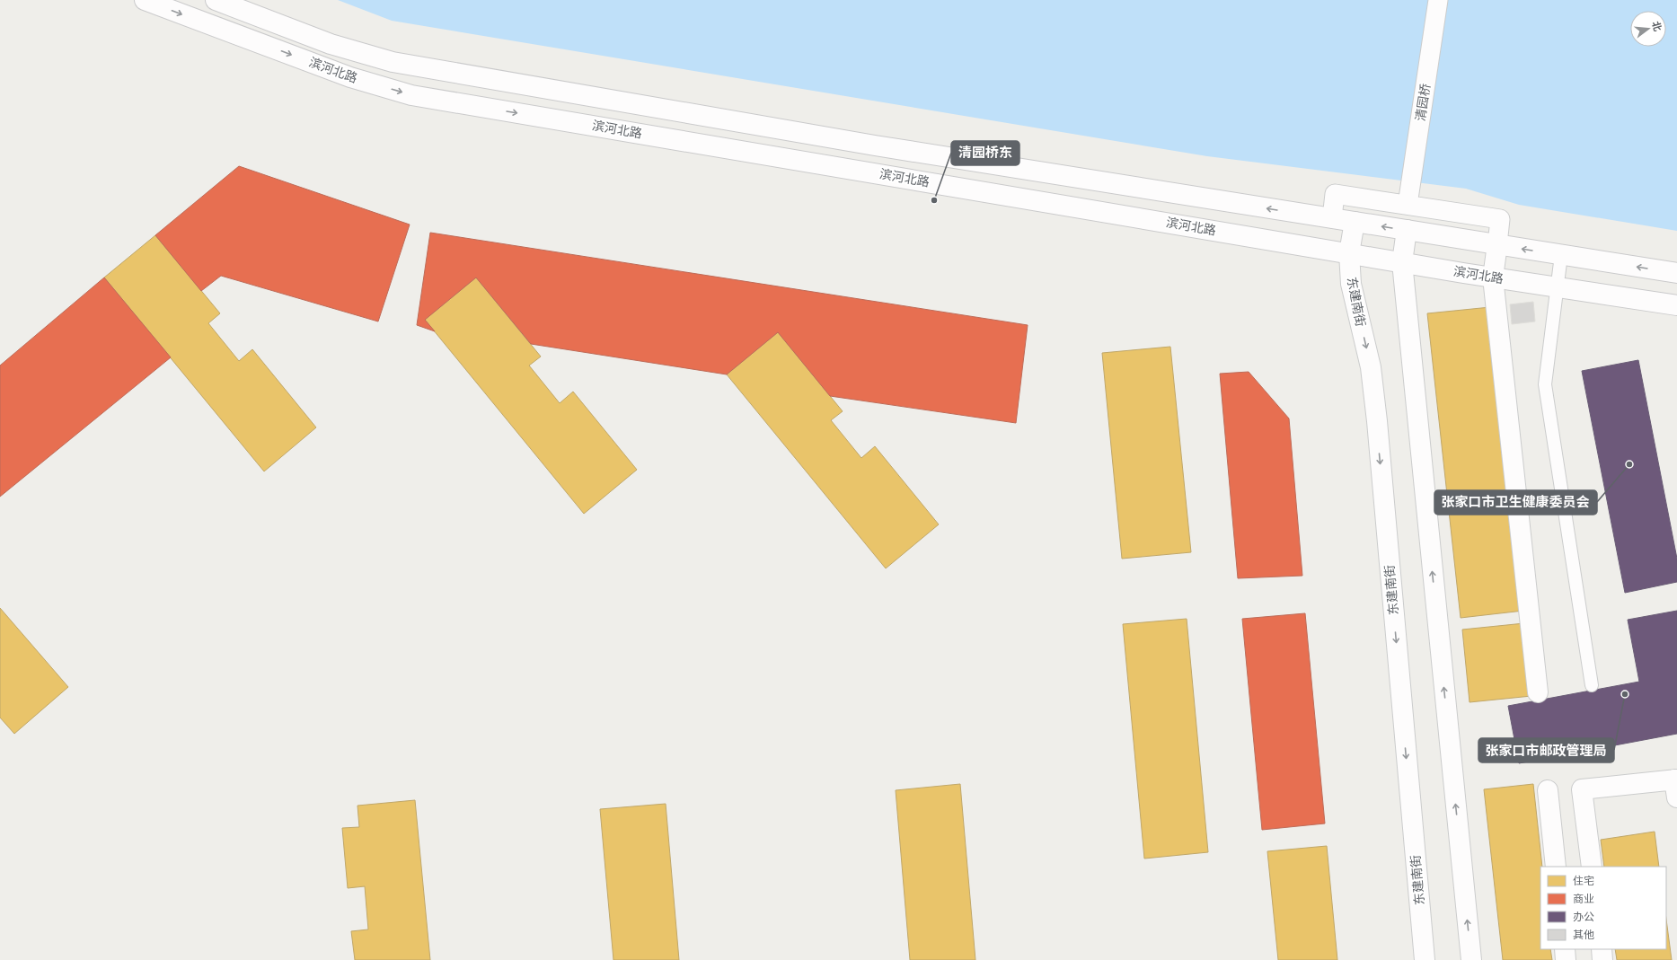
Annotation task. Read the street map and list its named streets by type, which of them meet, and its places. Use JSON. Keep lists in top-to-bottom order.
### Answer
{
  "streets": {
    "main road": ["滨河北路", "东建南街"],
    "street": ["清园桥"]
  },
  "crossings": [
    ["滨河北路", "东建南街"]
  ],
  "places": ["清园桥东", "张家口市卫生健康委员会", "张家口市邮政管理局"],
  "legend": [
    "住宅",
    "商业",
    "办公",
    "其他"
  ],
  "north": "right"
}
